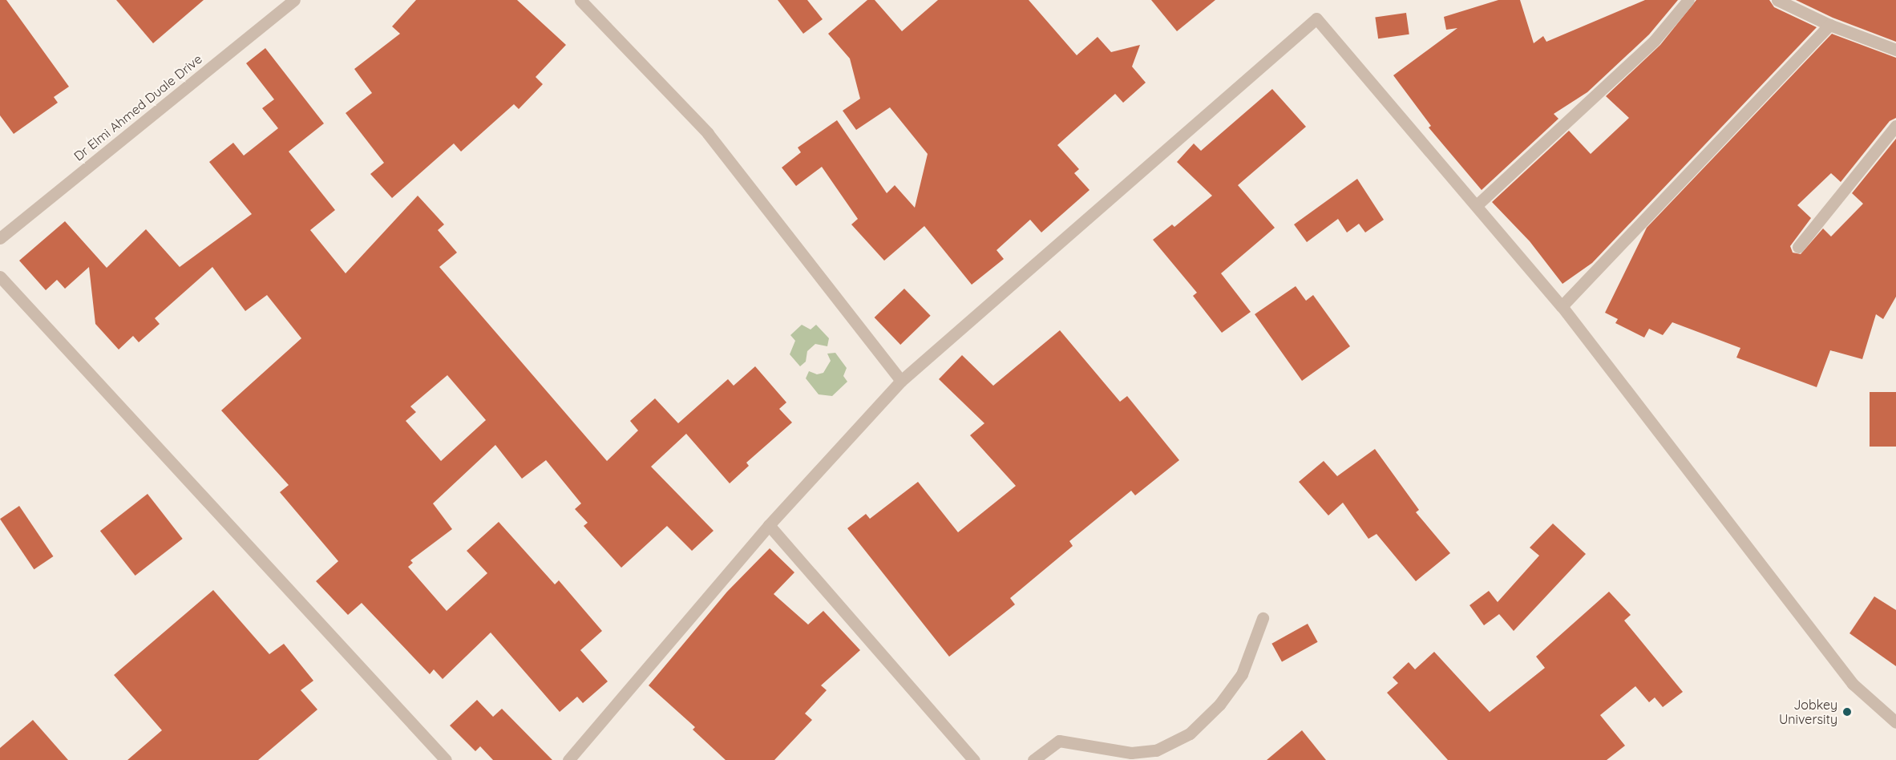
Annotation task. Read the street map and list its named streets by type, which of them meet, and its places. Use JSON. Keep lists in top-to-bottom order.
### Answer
{
  "streets": {
    "street": ["Dr Elmi Ahmed Duale Drive"]
  },
  "places": ["Jobkey University"]
}
